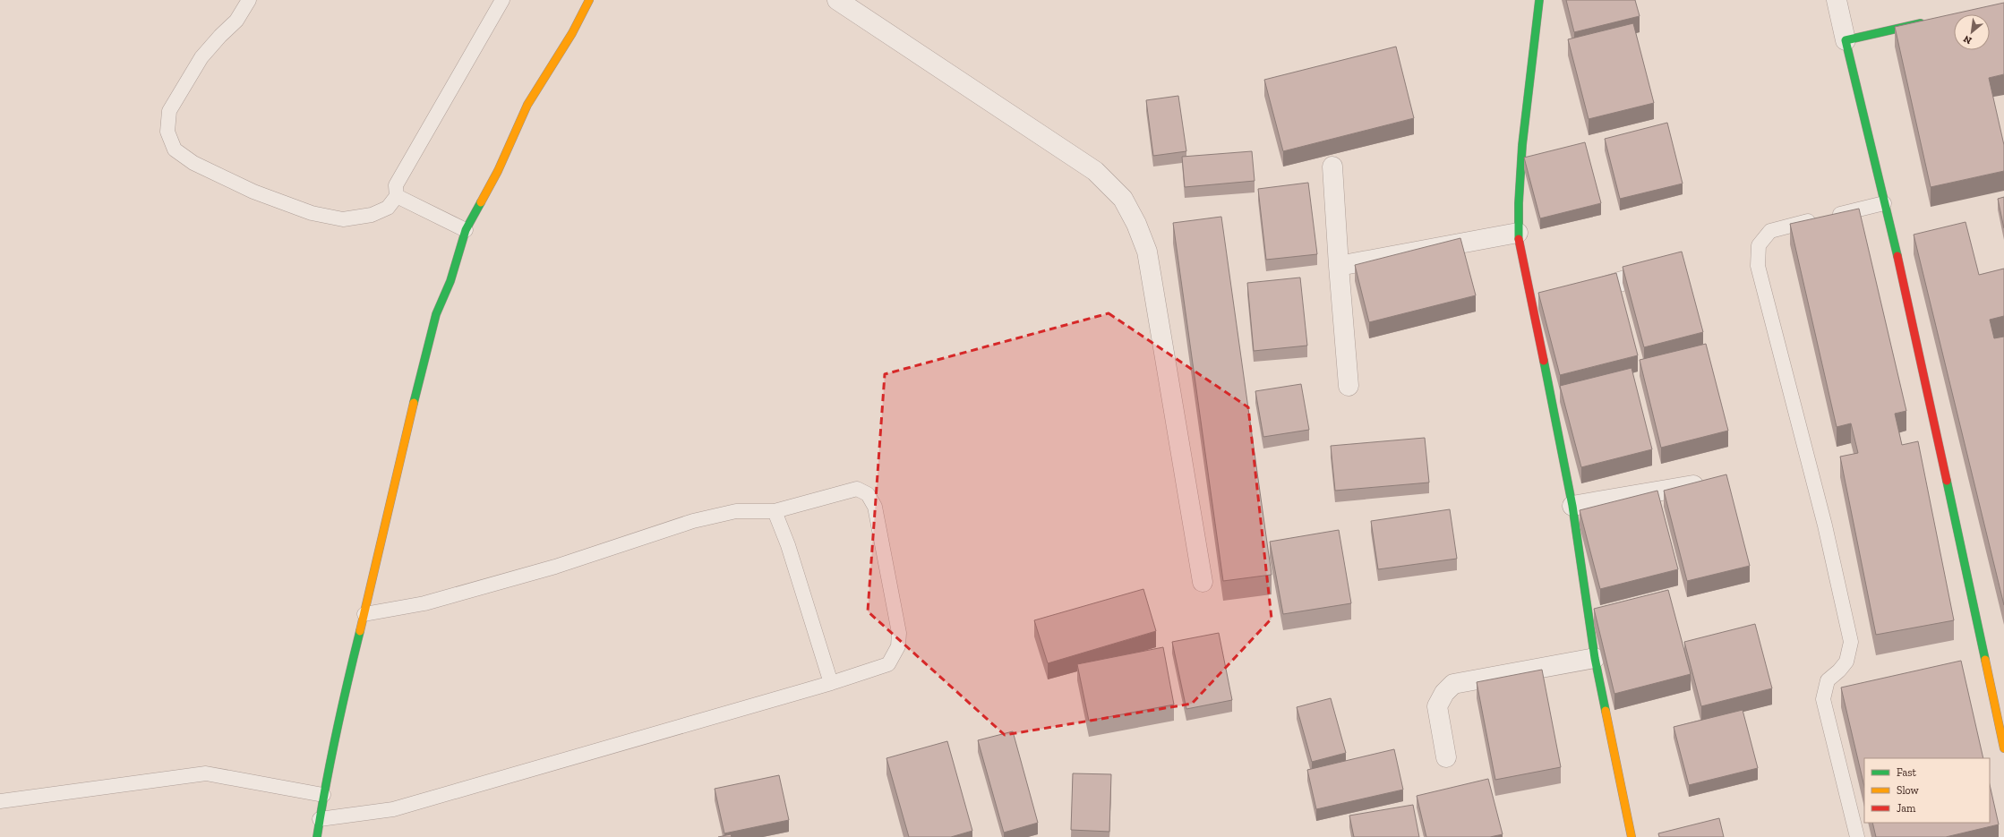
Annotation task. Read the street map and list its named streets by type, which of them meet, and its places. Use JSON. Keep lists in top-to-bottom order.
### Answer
{
  "legend": ["Fast", "Slow", "Jam"],
  "north": "bottom left"
}
